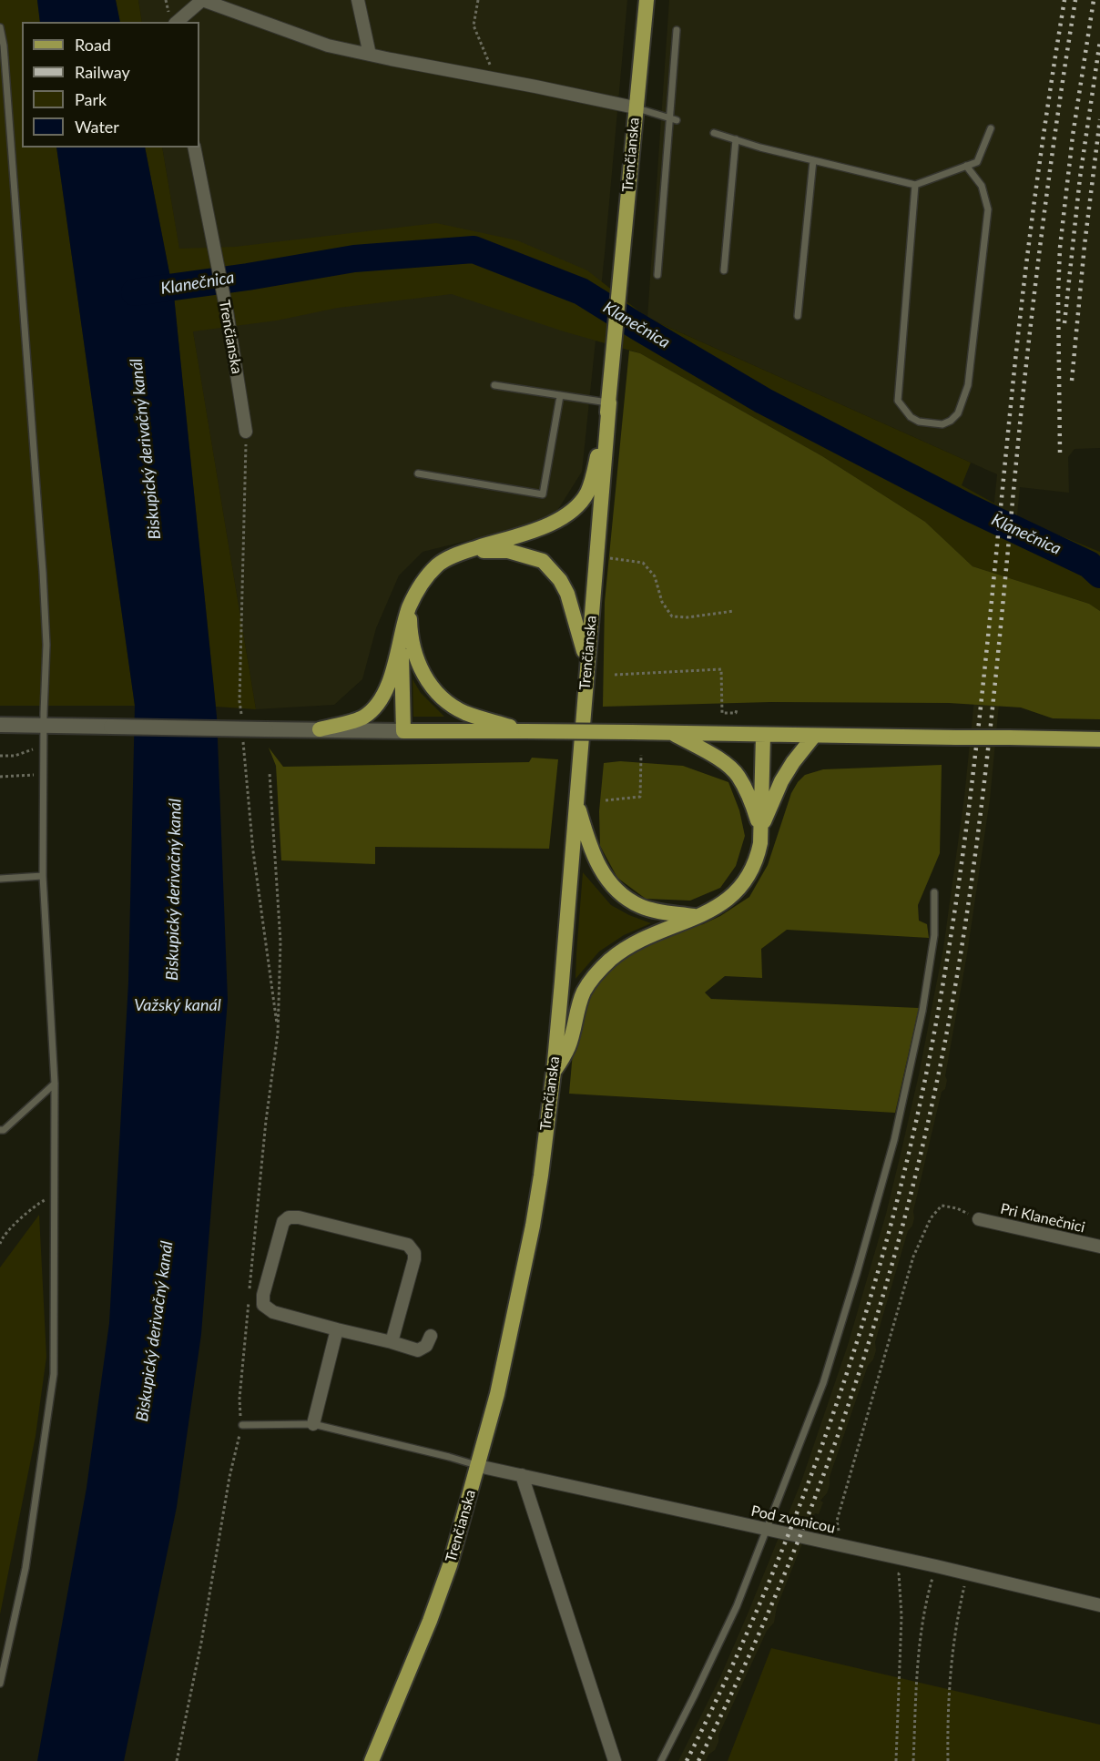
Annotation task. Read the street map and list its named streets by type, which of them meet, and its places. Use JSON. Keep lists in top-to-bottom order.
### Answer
{
  "streets": {
    "main road": ["Trenčianska"],
    "street": ["Pri Klanečnici", "Pod zvonicou"]
  },
  "crossings": [
    ["Trenčianska", "Pod zvonicou"]
  ],
  "water": ["Klanečnica", "Biskupický derivačný kanál", "Važský kanál"],
  "legend": [
    "Road",
    "Railway",
    "Park",
    "Water"
  ]
}
